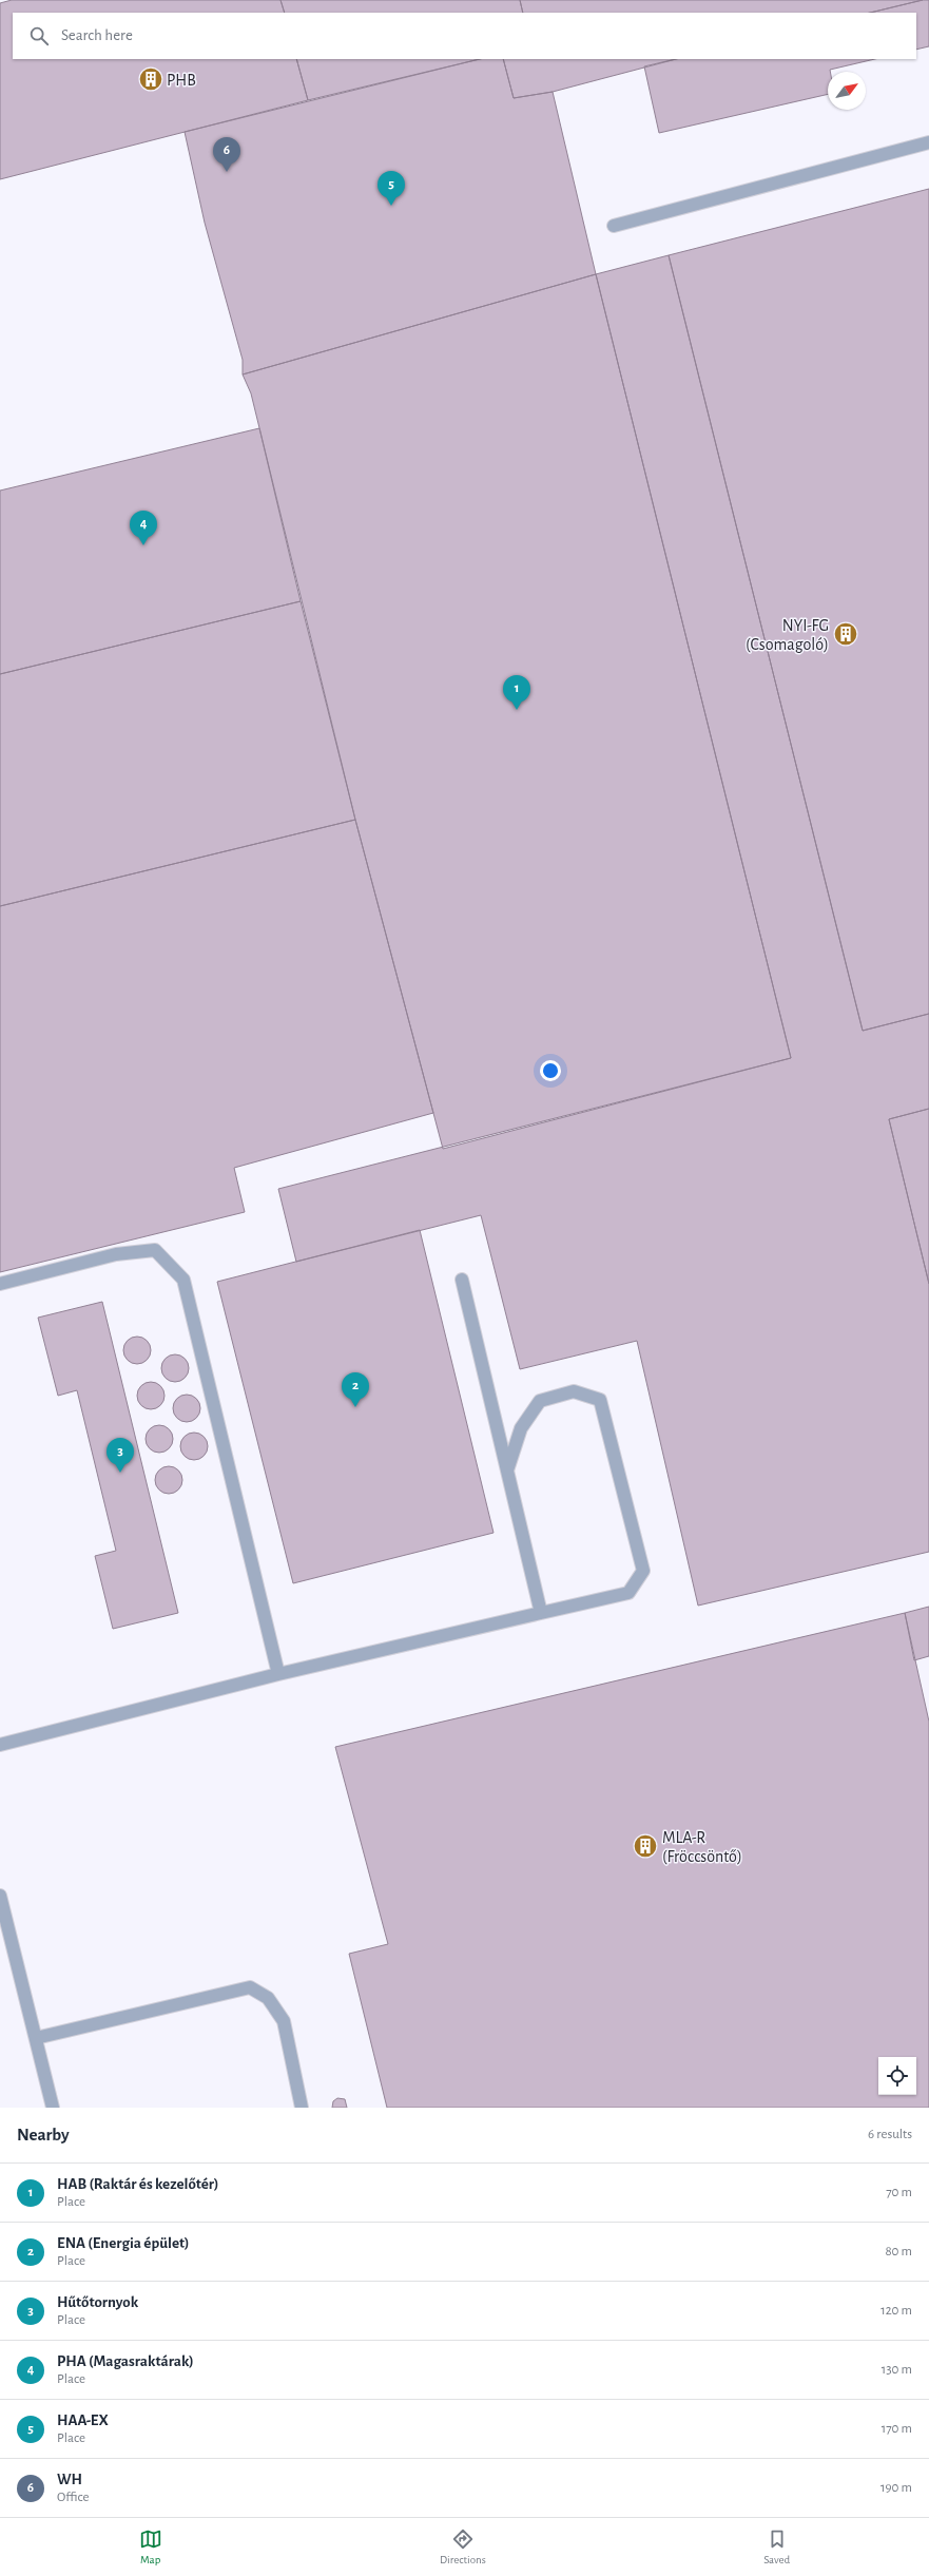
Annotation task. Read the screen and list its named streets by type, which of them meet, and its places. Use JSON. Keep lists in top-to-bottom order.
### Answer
{
  "places": {
    "building": ["PHB", "NYI-FG (Csomagoló)", "MLA-R (Fröccsöntő)"]
  },
  "north": "top right",
  "page": {
    "search": "Search here",
    "pins": [
      "6",
      "5",
      "4",
      "1",
      "2",
      "3"
    ],
    "heading": ["Nearby", "6 results"],
    "list": [
      {
        "mark": "1",
        "name": "HAB (Raktár és kezelőtér)",
        "note": "Place",
        "value": "70 m"
      },
      {
        "mark": "2",
        "name": "ENA (Energia épület)",
        "note": "Place",
        "value": "80 m"
      },
      {
        "mark": "3",
        "name": "Hűtőtornyok",
        "note": "Place",
        "value": "120 m"
      },
      {
        "mark": "4",
        "name": "PHA (Magasraktárak)",
        "note": "Place",
        "value": "130 m"
      },
      {
        "mark": "5",
        "name": "HAA-EX",
        "note": "Place",
        "value": "170 m"
      },
      {
        "mark": "6",
        "name": "WH",
        "note": "Office",
        "value": "190 m"
      }
    ],
    "nav": ["Map", "Directions", "Saved"]
  }
}
